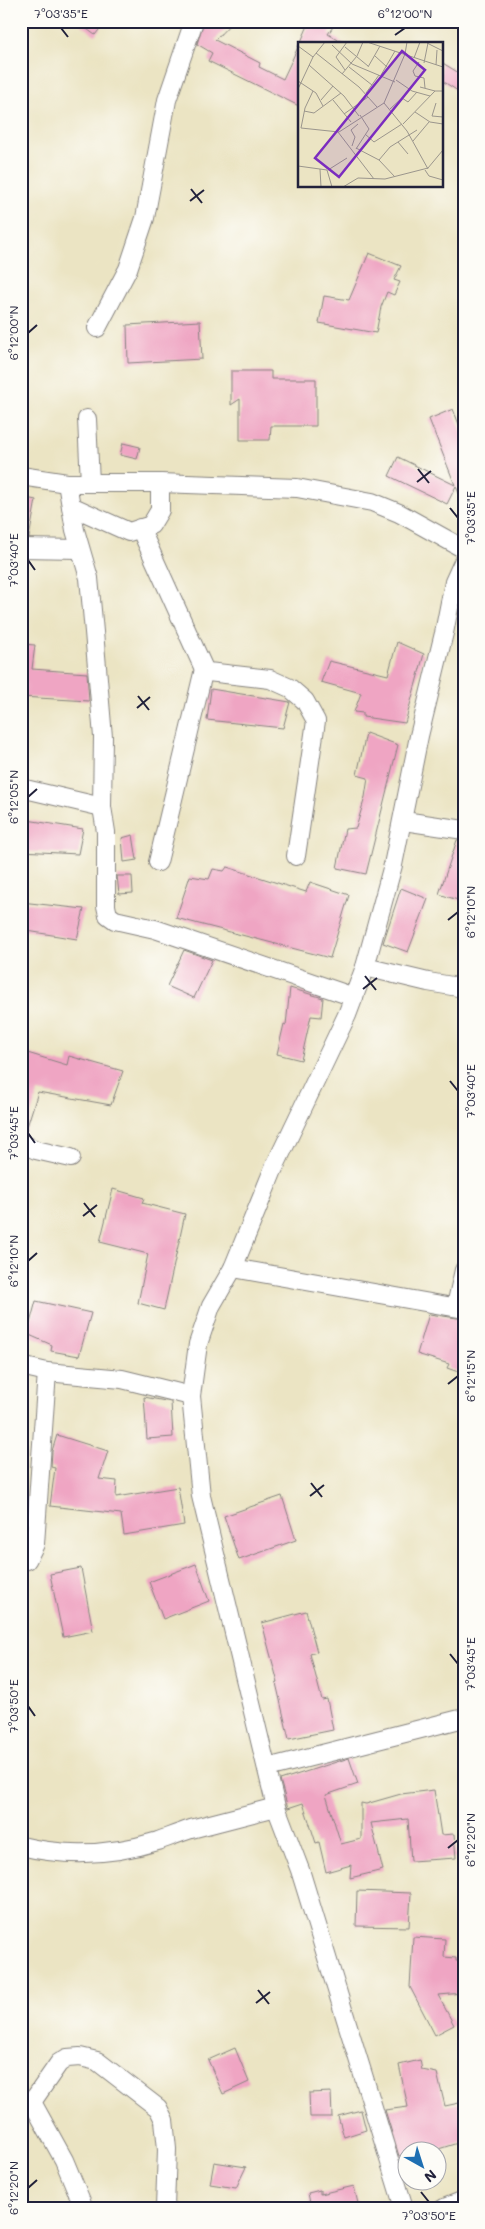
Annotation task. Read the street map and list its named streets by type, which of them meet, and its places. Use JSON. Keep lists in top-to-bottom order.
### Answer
{
  "north": "bottom right",
  "coordinates": [
    "7°03'35\"E",
    "6°12'00\"N",
    "7°03'40\"E",
    "6°12'05\"N",
    "6°12'10\"N",
    "7°03'45\"E",
    "6°12'15\"N",
    "7°03'50\"E",
    "6°12'20\"N"
  ]
}
